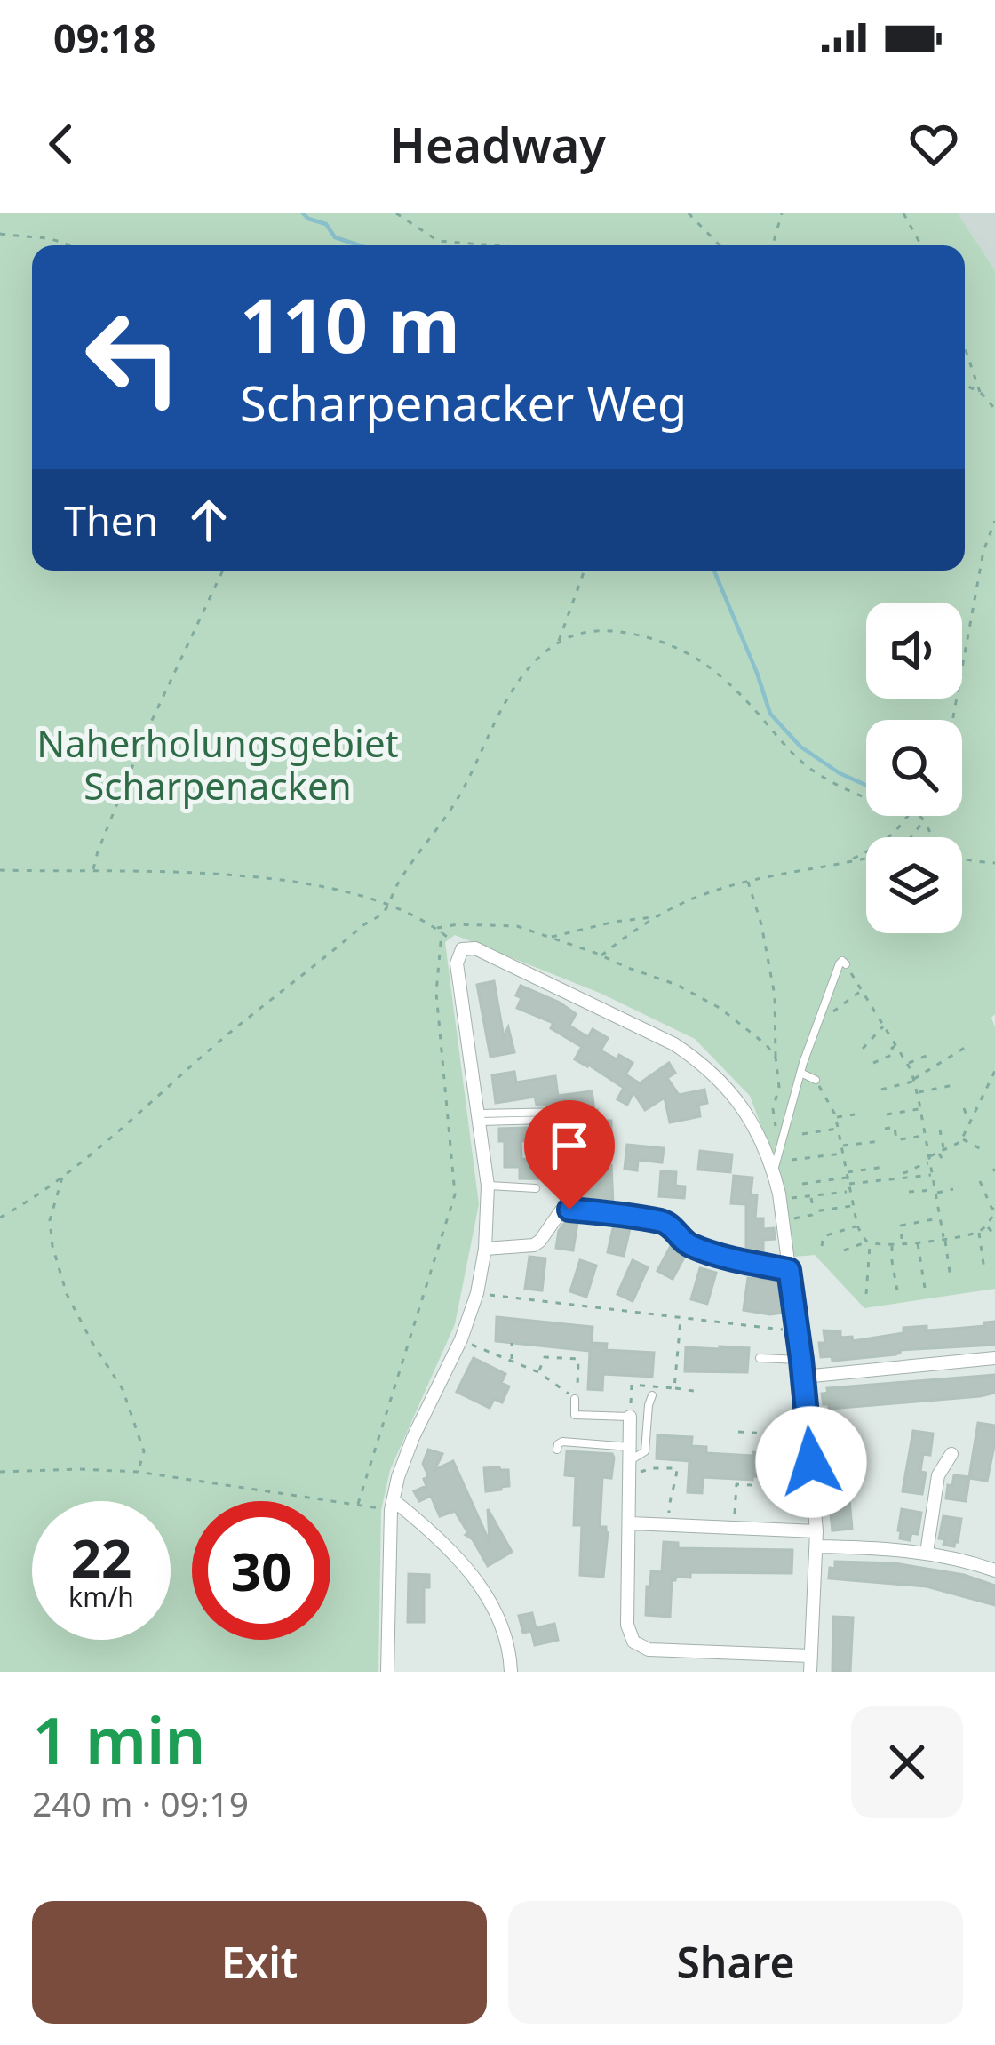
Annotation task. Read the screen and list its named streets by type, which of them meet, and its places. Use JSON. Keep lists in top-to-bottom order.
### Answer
{
  "parks": ["Naherholungsgebiet Scharpenacken"],
  "page": {
    "status": "09:18",
    "header": "Headway",
    "turn": ["110 m", "Scharpenacker Weg"],
    "then": "Then",
    "speed": "22 km/h",
    "limit": "30",
    "heading": ["1 min", "240 m · 09:19"],
    "buttons": ["Exit", "Share"]
  }
}
